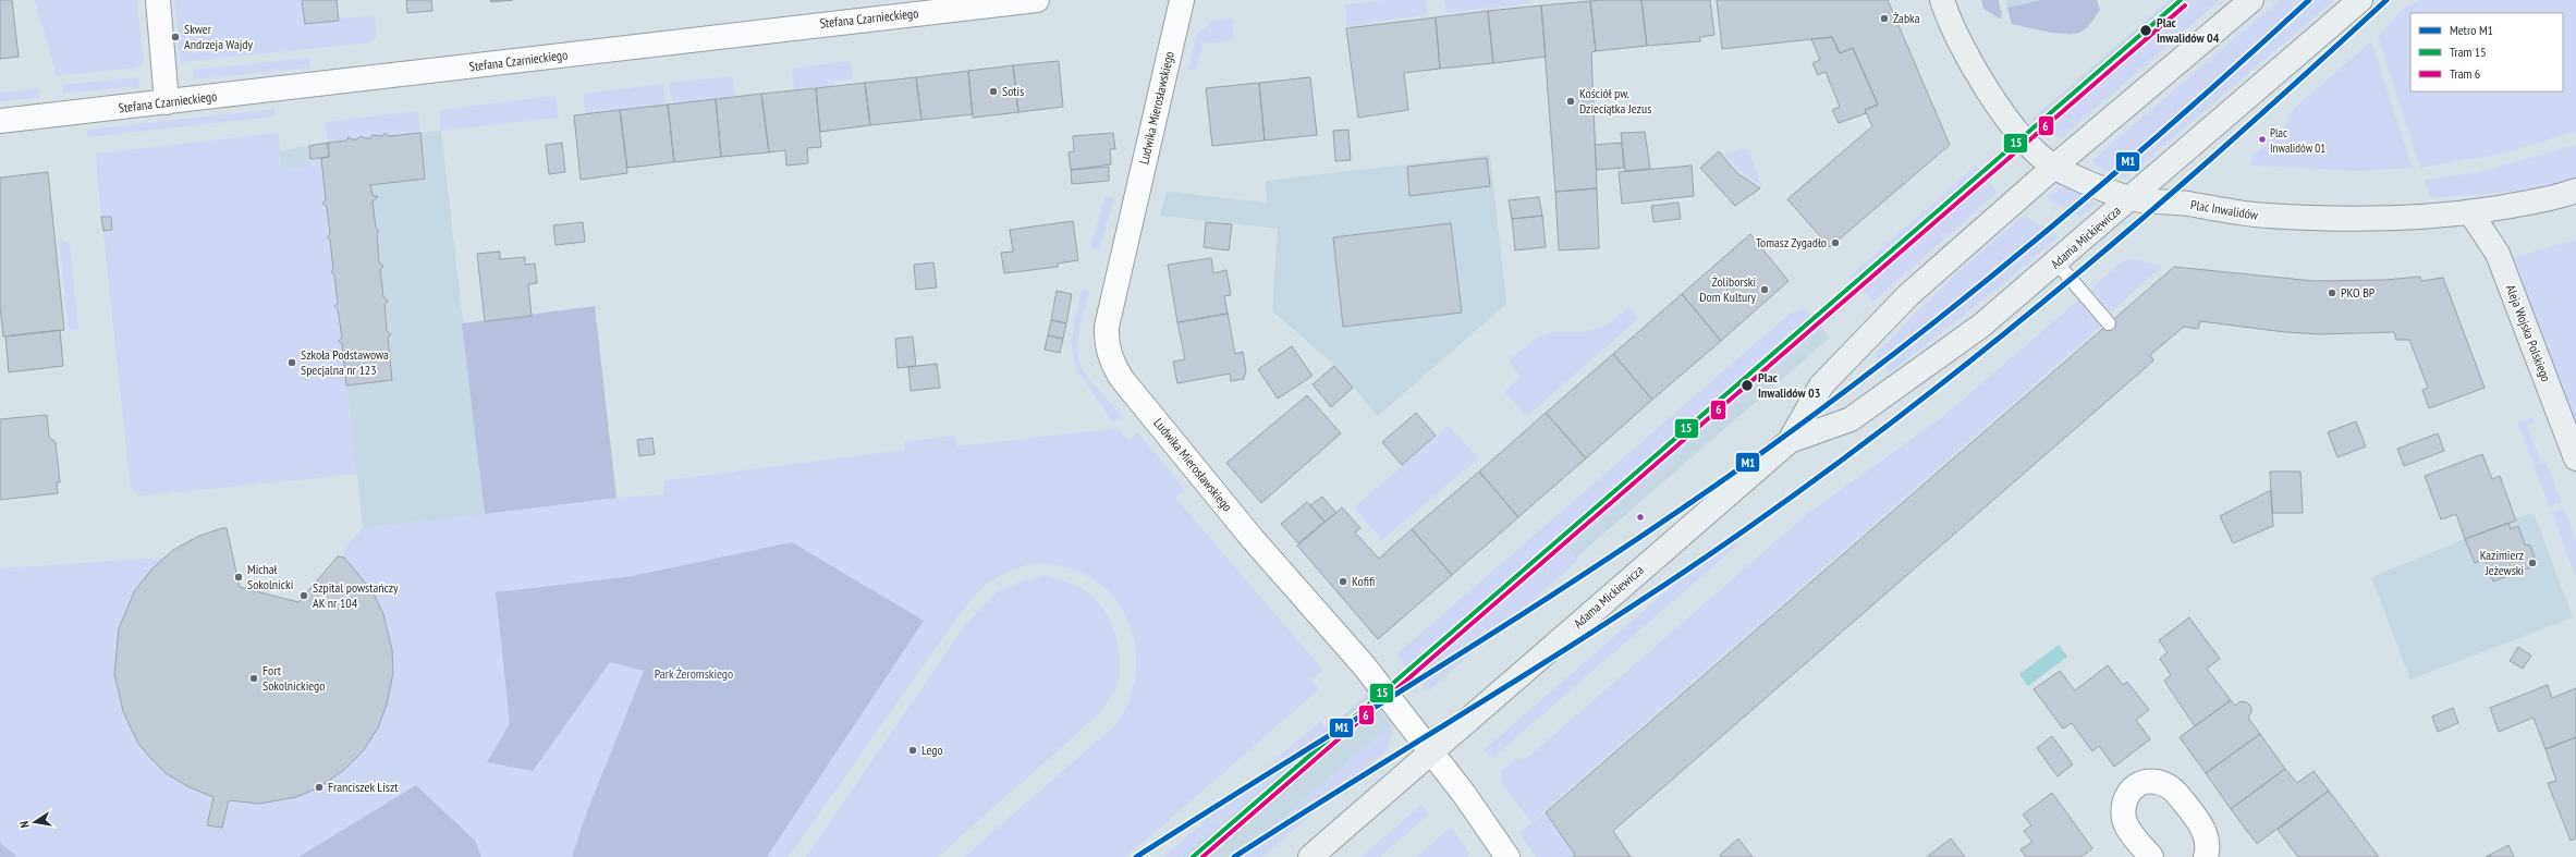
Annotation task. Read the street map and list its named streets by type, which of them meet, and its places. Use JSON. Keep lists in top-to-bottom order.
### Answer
{
  "streets": {
    "main road": ["Plac Inwalidów", "Adama Mickiewicza", "Aleja Wojska Polskiego"],
    "street": ["Stefana Czarnieckiego", "Ludwika Mierosławskiego"]
  },
  "crossings": [
    ["Ludwika Mierosławskiego", "Adama Mickiewicza"],
    ["Plac Inwalidów", "Adama Mickiewicza"],
    ["Plac Inwalidów", "Aleja Wojska Polskiego"]
  ],
  "parks": ["Park Żeromskiego"],
  "places": [
    "Żabka",
    "Plac Inwalidów 04",
    "Skwer Andrzeja Wajdy",
    "Sotis",
    "Kościół pw. Dzieciątka Jezus",
    "Plac Inwalidów 01",
    "Tomasz Zygadło",
    "Żoliborski Dom Kultury",
    "PKO BP",
    "Szkoła Podstawowa Specjalna nr 123",
    "Plac Inwalidów 03",
    "Kazimierz Jeżewski",
    "Michał Sokolnicki",
    "Kofifi",
    "Szpital powstańczy AK nr 104",
    "Fort Sokolnickiego",
    "Lego",
    "Franciszek Liszt"
  ],
  "lines": ["metro line M1", "tram line 15", "tram line 6"],
  "legend": ["Metro M1", "Tram 15", "Tram 6"],
  "north": "left"
}
